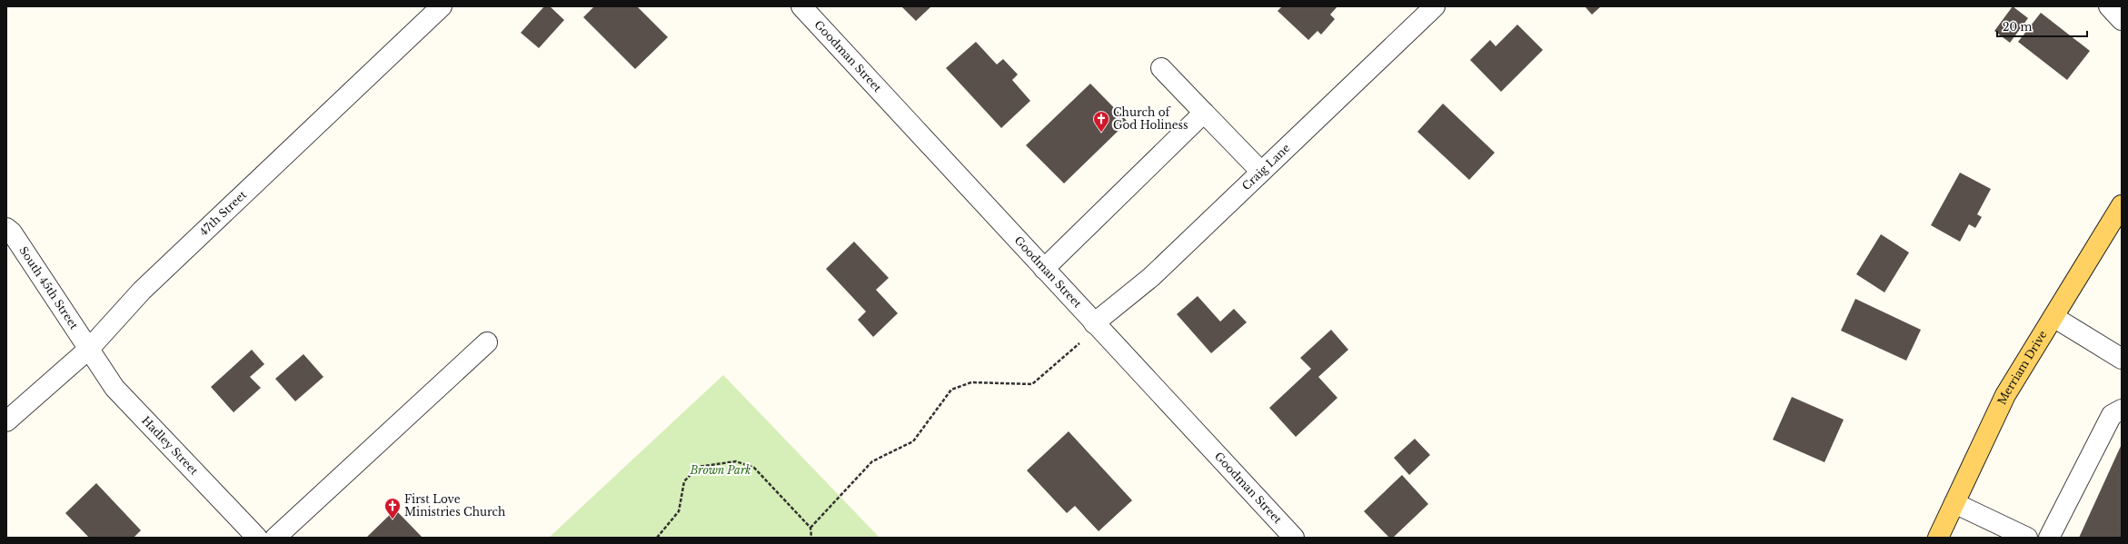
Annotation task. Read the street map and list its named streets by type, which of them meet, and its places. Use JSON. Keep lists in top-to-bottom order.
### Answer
{
  "streets": {
    "main road": ["Merriam Drive"],
    "street": [
      "Goodman Street",
      "Craig Lane",
      "47th Street",
      "South 45th Street",
      "Hadley Street"
    ]
  },
  "crossings": [
    ["Goodman Street", "Craig Lane"],
    ["47th Street", "South 45th Street"],
    ["47th Street", "Hadley Street"],
    ["South 45th Street", "Hadley Street"]
  ],
  "parks": ["Brown Park"],
  "places": {
    "church": ["Church of God Holiness", "First Love Ministries Church"]
  },
  "scale_bar": "20 m"
}
